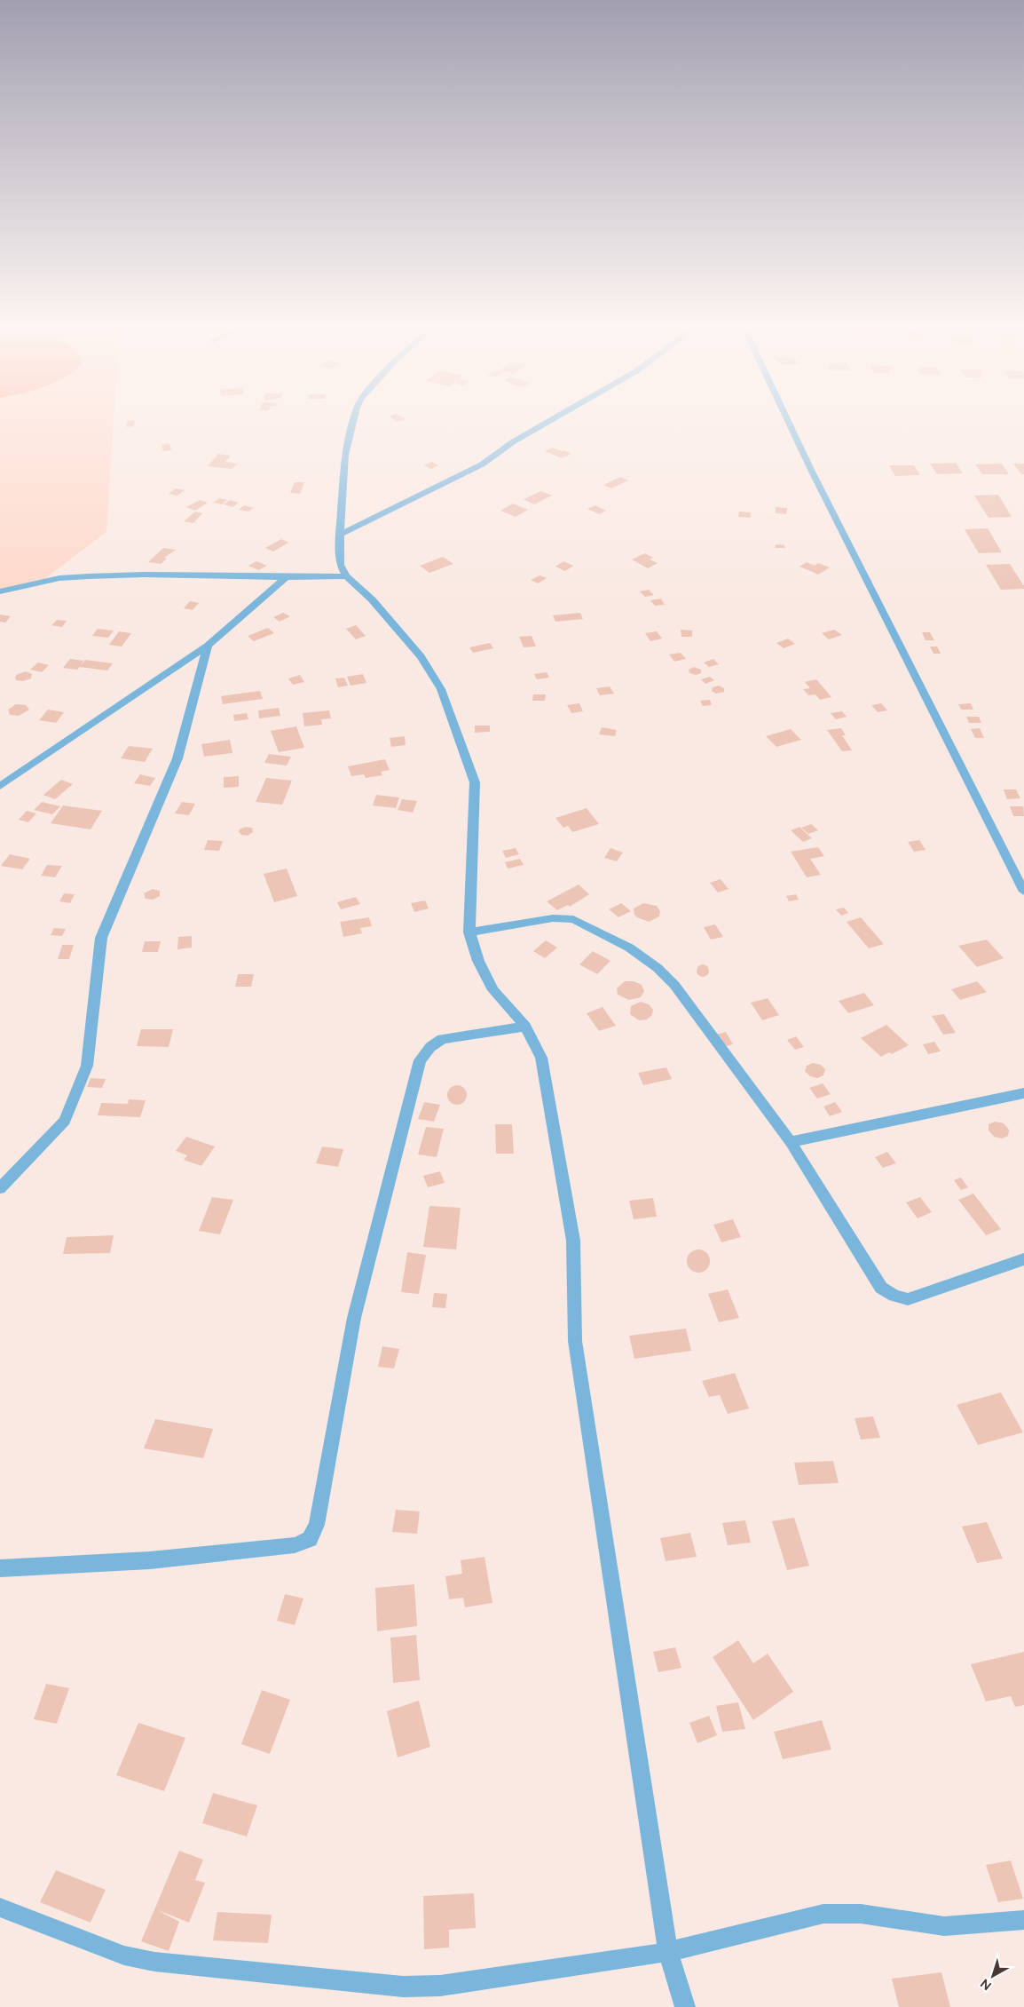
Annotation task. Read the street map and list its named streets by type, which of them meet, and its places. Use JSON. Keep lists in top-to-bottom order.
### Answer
{
  "north": "bottom left"
}
